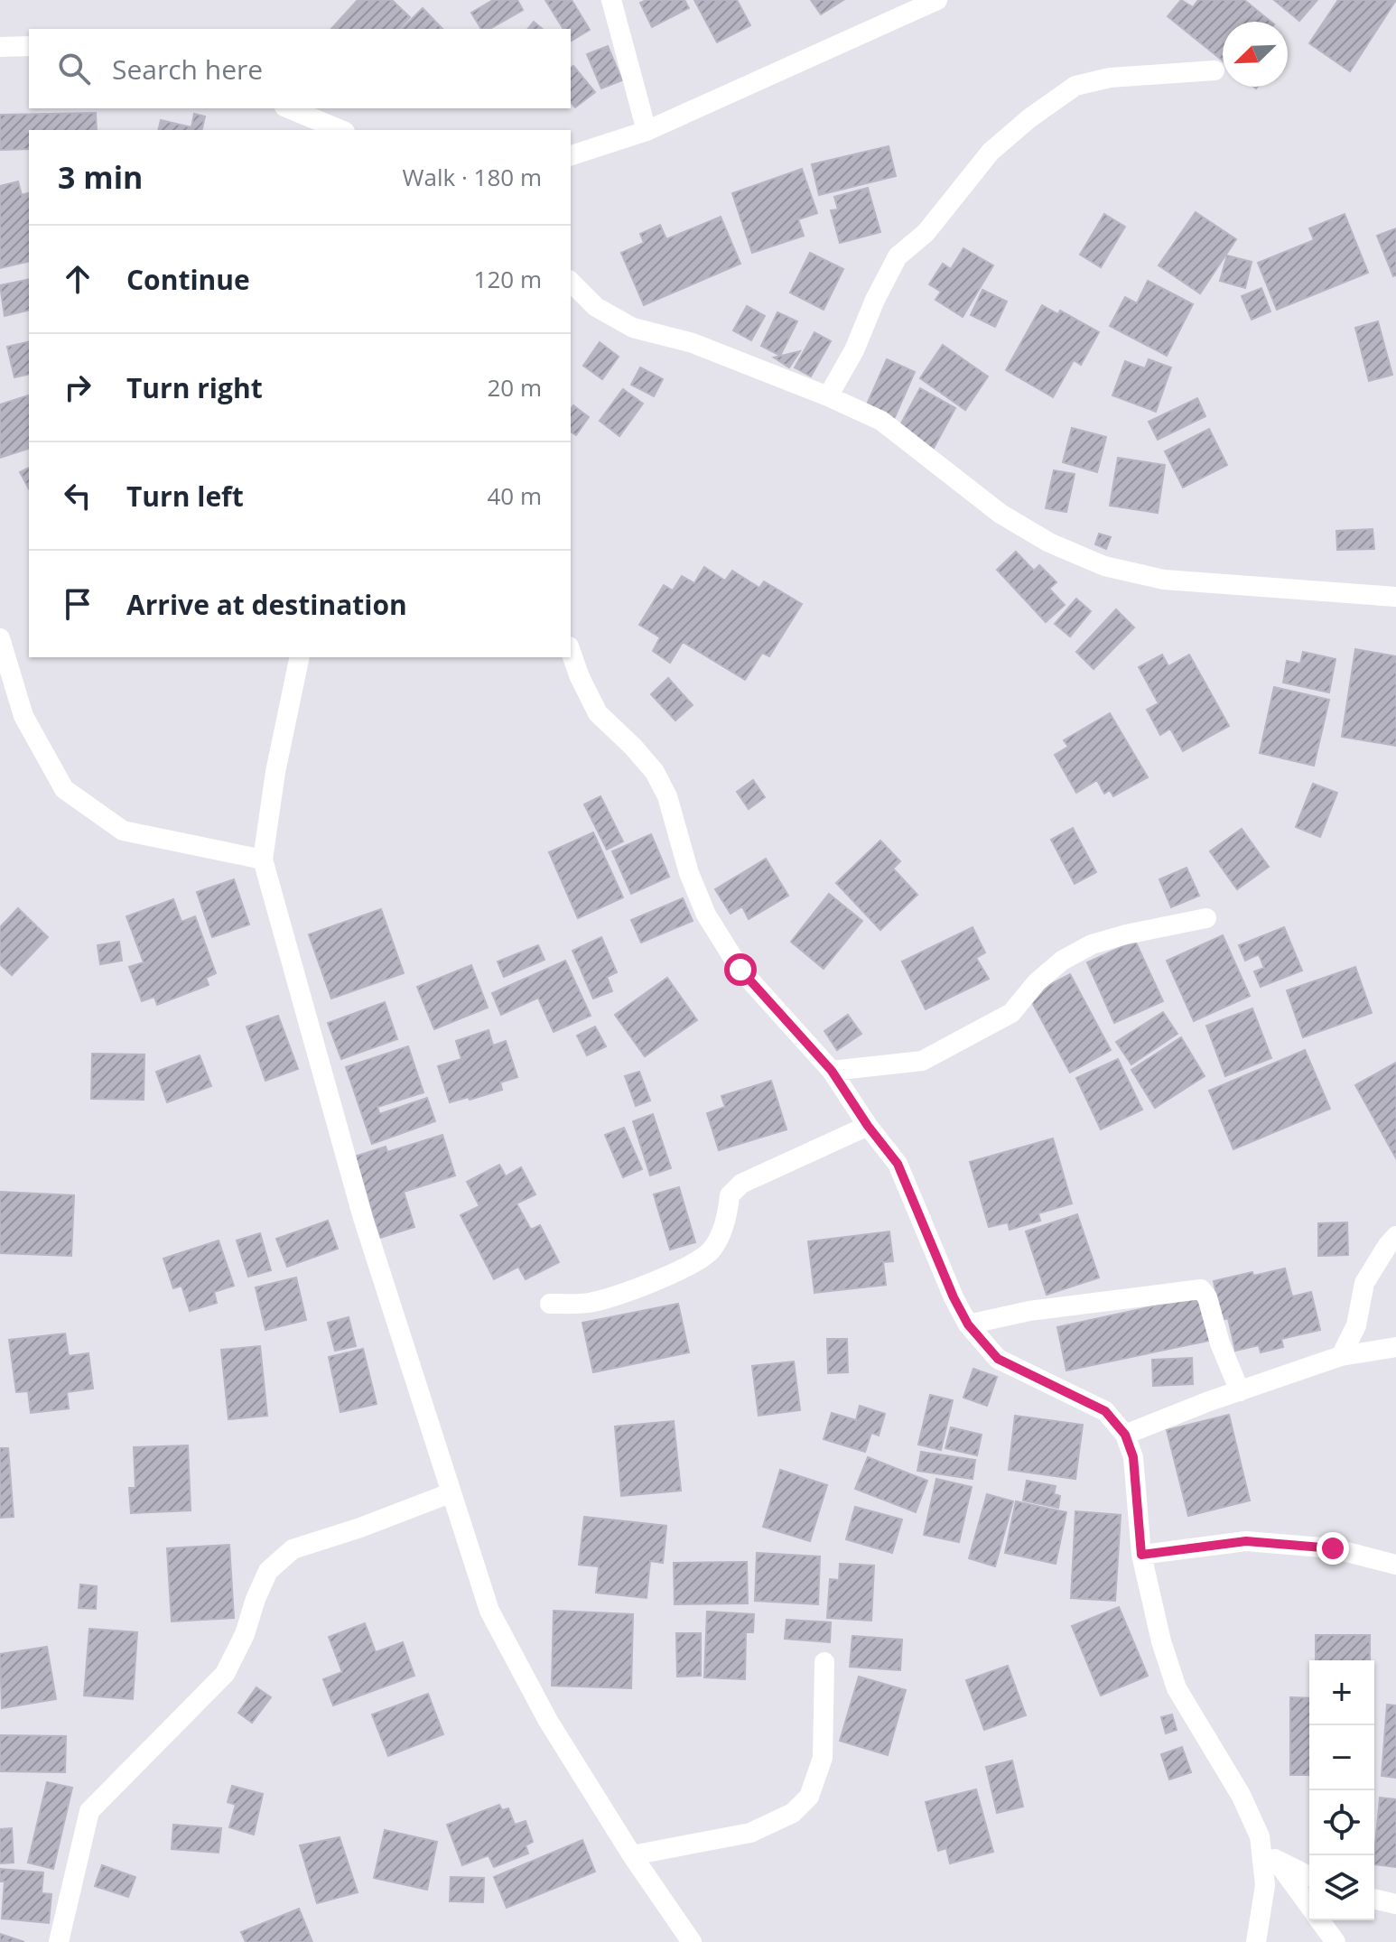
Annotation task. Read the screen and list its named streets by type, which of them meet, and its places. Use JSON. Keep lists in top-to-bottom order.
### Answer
{
  "north": "bottom left",
  "page": {
    "search": "Search here",
    "heading": ["3 min", "Walk · 180 m"],
    "list": [
      ["Continue", "120 m"],
      ["Turn right", "20 m"],
      ["Turn left", "40 m"],
      "Arrive at destination"
    ],
    "map_buttons": ["+", "−"]
  }
}
